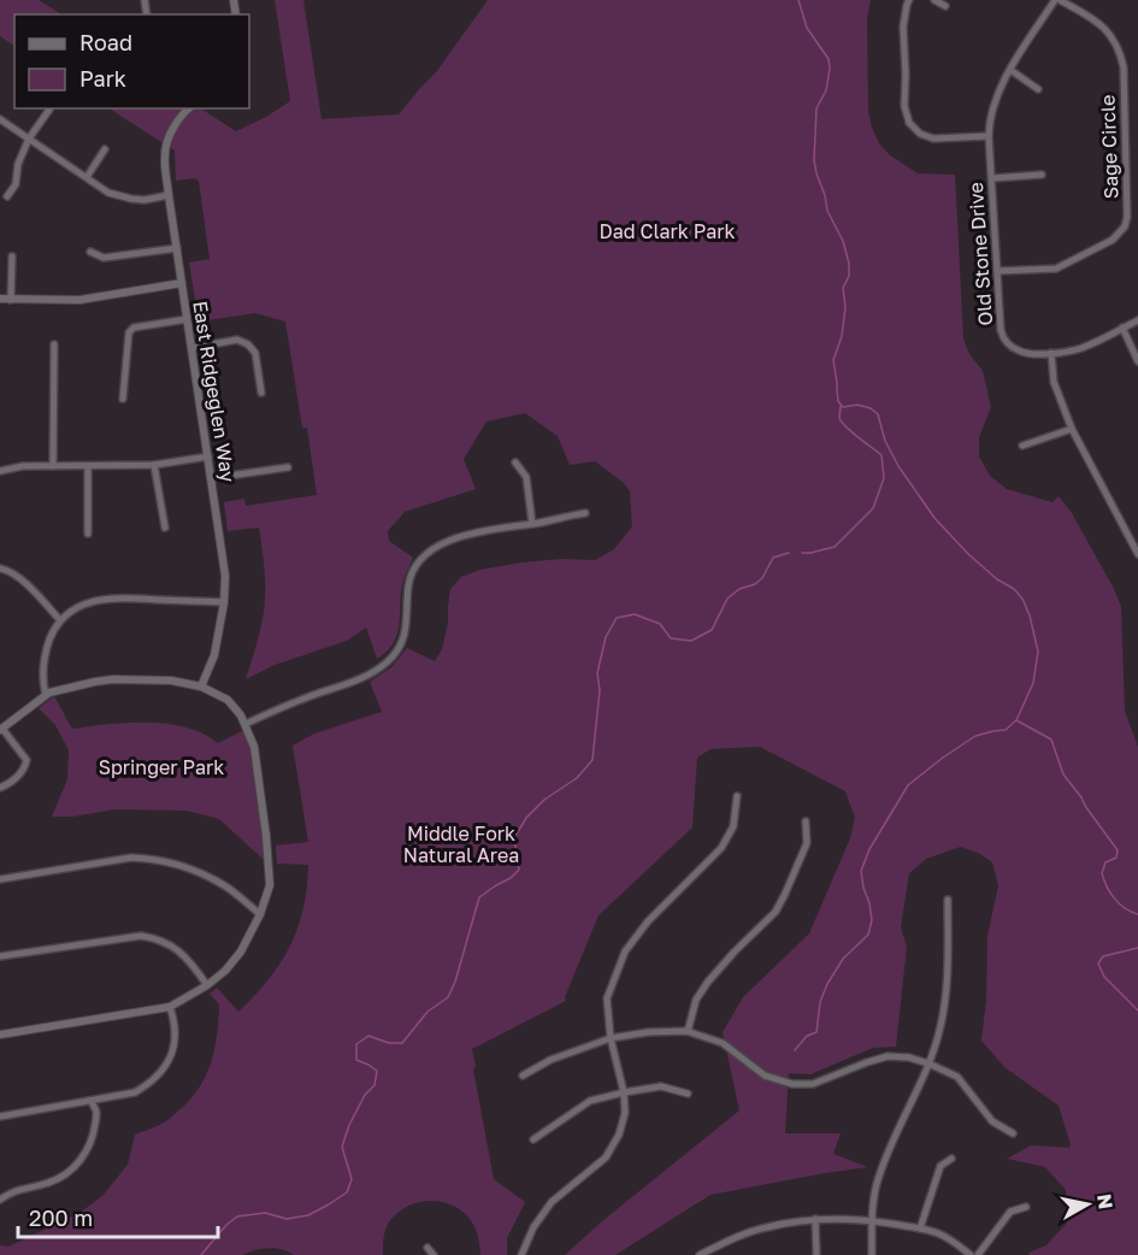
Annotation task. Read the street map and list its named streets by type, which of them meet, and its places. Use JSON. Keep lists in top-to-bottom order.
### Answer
{
  "streets": {
    "street": ["Sage Circle", "Old Stone Drive", "East Ridgeglen Way"]
  },
  "crossings": [
    ["Sage Circle", "Old Stone Drive"]
  ],
  "parks": ["Dad Clark Park", "Springer Park", "Middle Fork Natural Area"],
  "legend": ["Road", "Park"],
  "scale_bar": "200 m",
  "north": "right"
}
